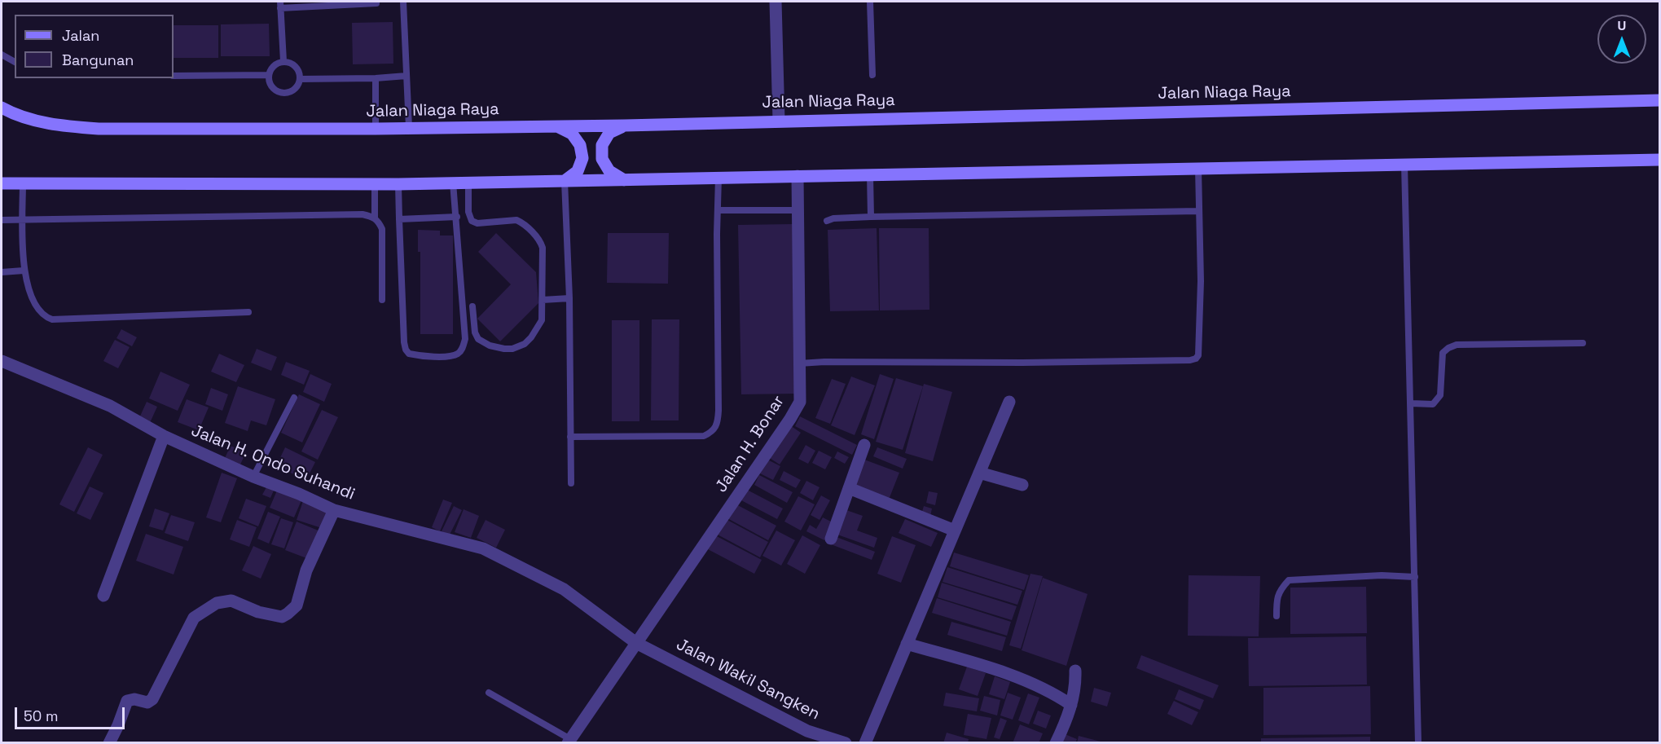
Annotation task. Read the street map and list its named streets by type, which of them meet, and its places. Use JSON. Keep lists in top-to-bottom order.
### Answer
{
  "streets": {
    "main road": ["Jalan Niaga Raya"],
    "street": ["Jalan H. Bonar", "Jalan H. Ondo Suhandi", "Jalan Wakil Sangken"]
  },
  "crossings": [
    ["Jalan H. Bonar", "Jalan H. Ondo Suhandi"],
    ["Jalan H. Bonar", "Jalan Wakil Sangken"],
    ["Jalan H. Ondo Suhandi", "Jalan Wakil Sangken"]
  ],
  "legend": ["Jalan", "Bangunan"],
  "scale_bar": "50 m",
  "north": "top"
}
